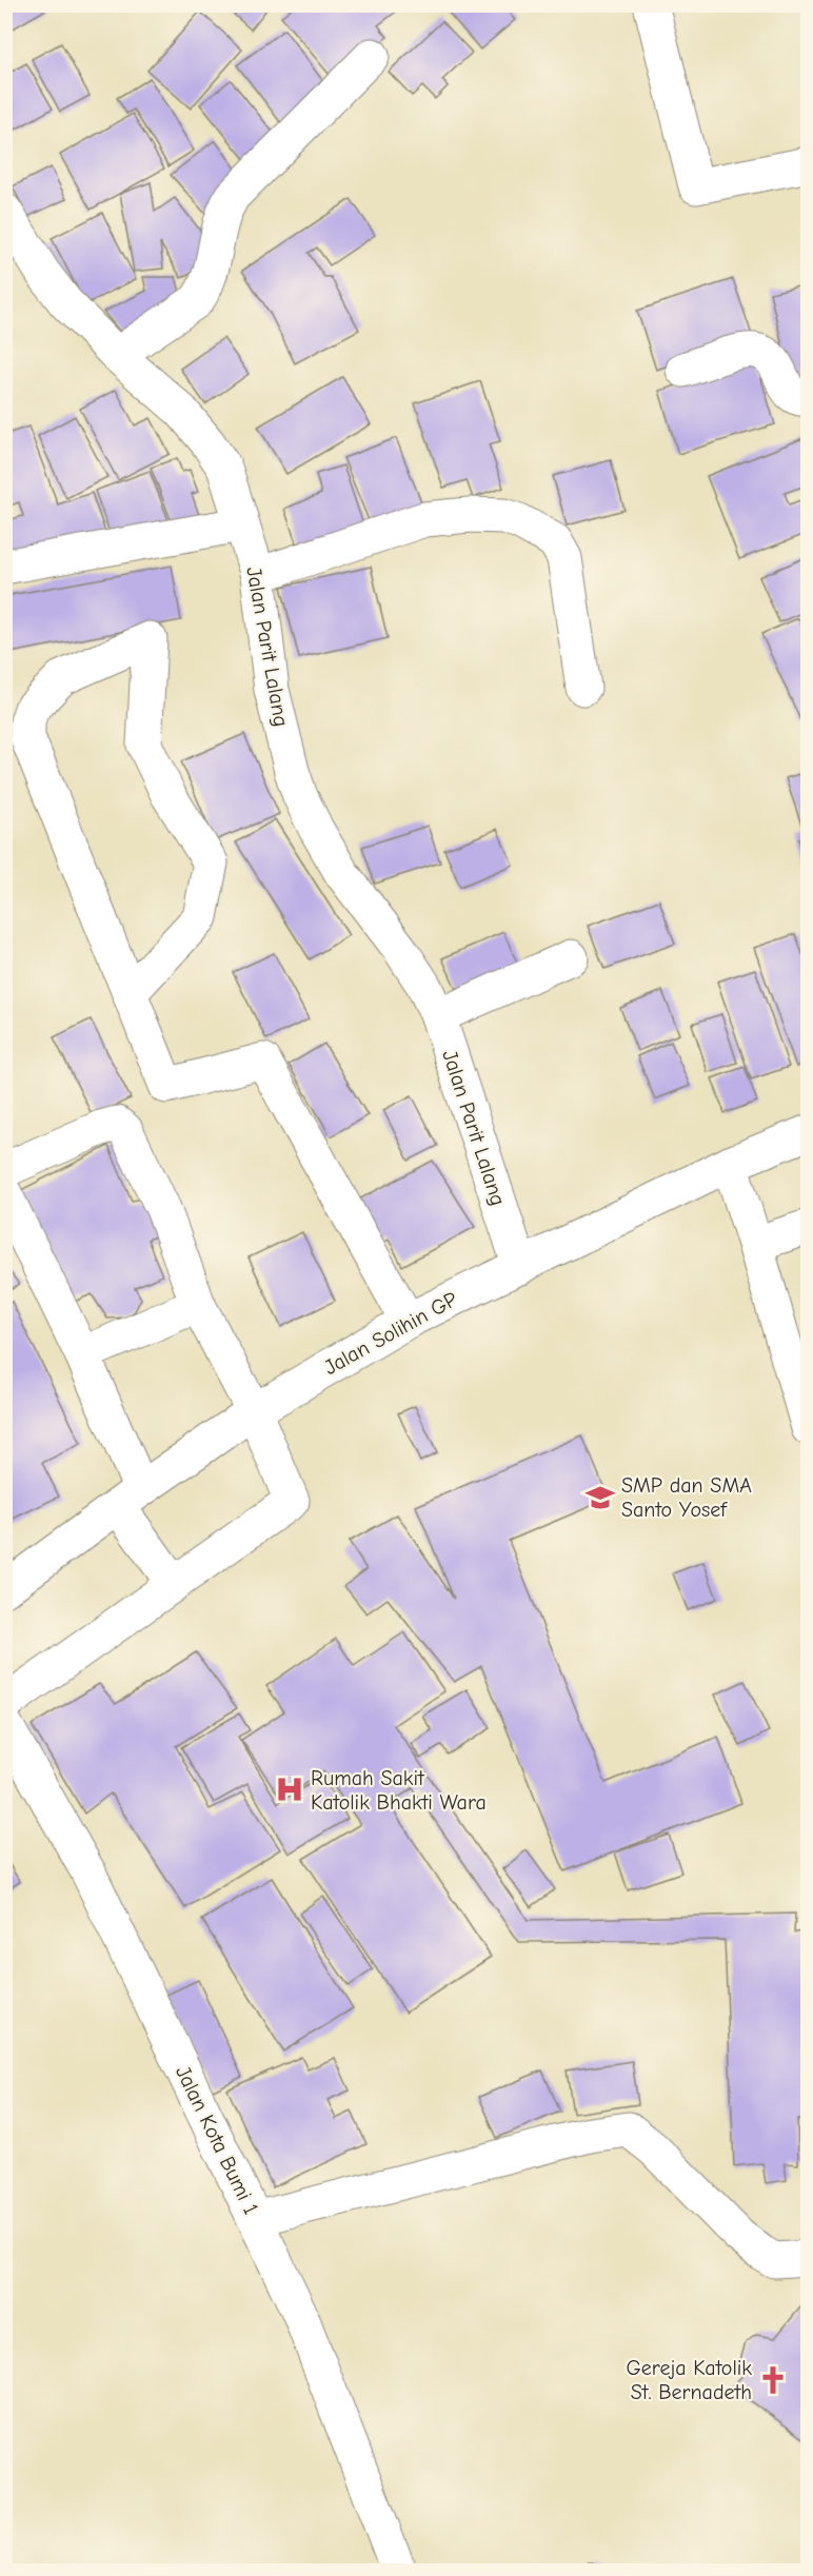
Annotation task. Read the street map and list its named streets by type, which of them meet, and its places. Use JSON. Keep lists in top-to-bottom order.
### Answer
{
  "streets": {
    "street": ["Jalan Parit Lalang", "Jalan Solihin GP", "Jalan Kota Bumi 1"]
  },
  "crossings": [
    ["Jalan Parit Lalang", "Jalan Solihin GP"]
  ],
  "places": {
    "school or university": ["SMP dan SMA Santo Yosef"],
    "hospital": ["Rumah Sakit Katolik Bhakti Wara"],
    "church": ["Gereja Katolik St. Bernadeth"]
  }
}
